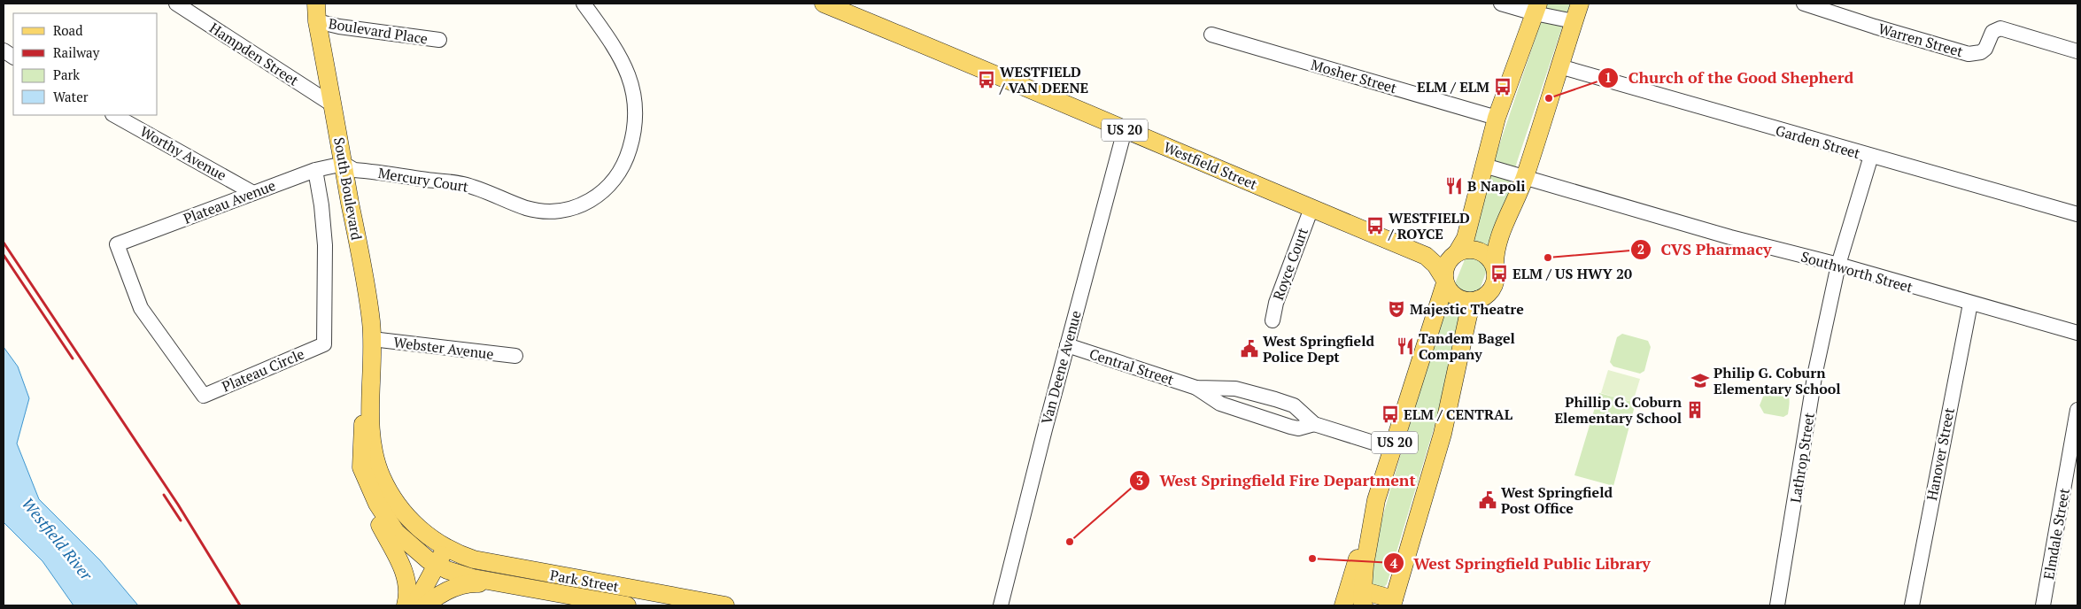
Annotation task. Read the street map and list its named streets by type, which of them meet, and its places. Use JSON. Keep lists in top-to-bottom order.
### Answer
{
  "streets": {
    "main road": [
      "US 20",
      "Westfield Street",
      "South Boulevard",
      "Park Street"
    ],
    "street": [
      "Boulevard Place",
      "Warren Street",
      "Hampden Street",
      "Mosher Street",
      "Garden Street",
      "Worthy Avenue",
      "Mercury Court",
      "Plateau Avenue",
      "Royce Court",
      "Southworth Street",
      "Webster Avenue",
      "Central Street",
      "Van Deene Avenue",
      "Plateau Circle",
      "Hanover Street",
      "Lathrop Street",
      "Elmdale Street"
    ]
  },
  "crossings": [
    ["Boulevard Place", "South Boulevard"],
    ["Hampden Street", "South Boulevard"],
    ["US 20", "Westfield Street"],
    ["US 20", "Central Street"],
    ["Garden Street", "Lathrop Street"],
    ["Worthy Avenue", "Plateau Avenue"],
    ["Westfield Street", "Royce Court"],
    ["Westfield Street", "Van Deene Avenue"],
    ["Mercury Court", "South Boulevard"],
    ["Mercury Court", "Plateau Avenue"],
    ["South Boulevard", "Plateau Avenue"],
    ["South Boulevard", "Webster Avenue"],
    ["South Boulevard", "Park Street"],
    ["Plateau Avenue", "Plateau Circle"],
    ["Southworth Street", "Hanover Street"],
    ["Southworth Street", "Lathrop Street"],
    ["Central Street", "Van Deene Avenue"]
  ],
  "water": ["Westfield River"],
  "places": {
    "bus stop": [
      "WESTFIELD / VAN DEENE",
      "ELM / ELM",
      "WESTFIELD / ROYCE",
      "ELM / US HWY 20",
      "ELM / CENTRAL"
    ],
    "other": [
      "Church of the Good Shepherd",
      "CVS Pharmacy",
      "West Springfield Fire Department",
      "West Springfield Public Library"
    ],
    "restaurant": ["B Napoli", "Tandem Bagel Company"],
    "theatre": ["Majestic Theatre"],
    "public building": ["West Springfield Police Dept", "West Springfield Post Office"],
    "school or university": ["Philip G. Coburn Elementary School"],
    "building": ["Phillip G. Coburn Elementary School"]
  },
  "legend": [
    "Road",
    "Railway",
    "Park",
    "Water"
  ]
}
